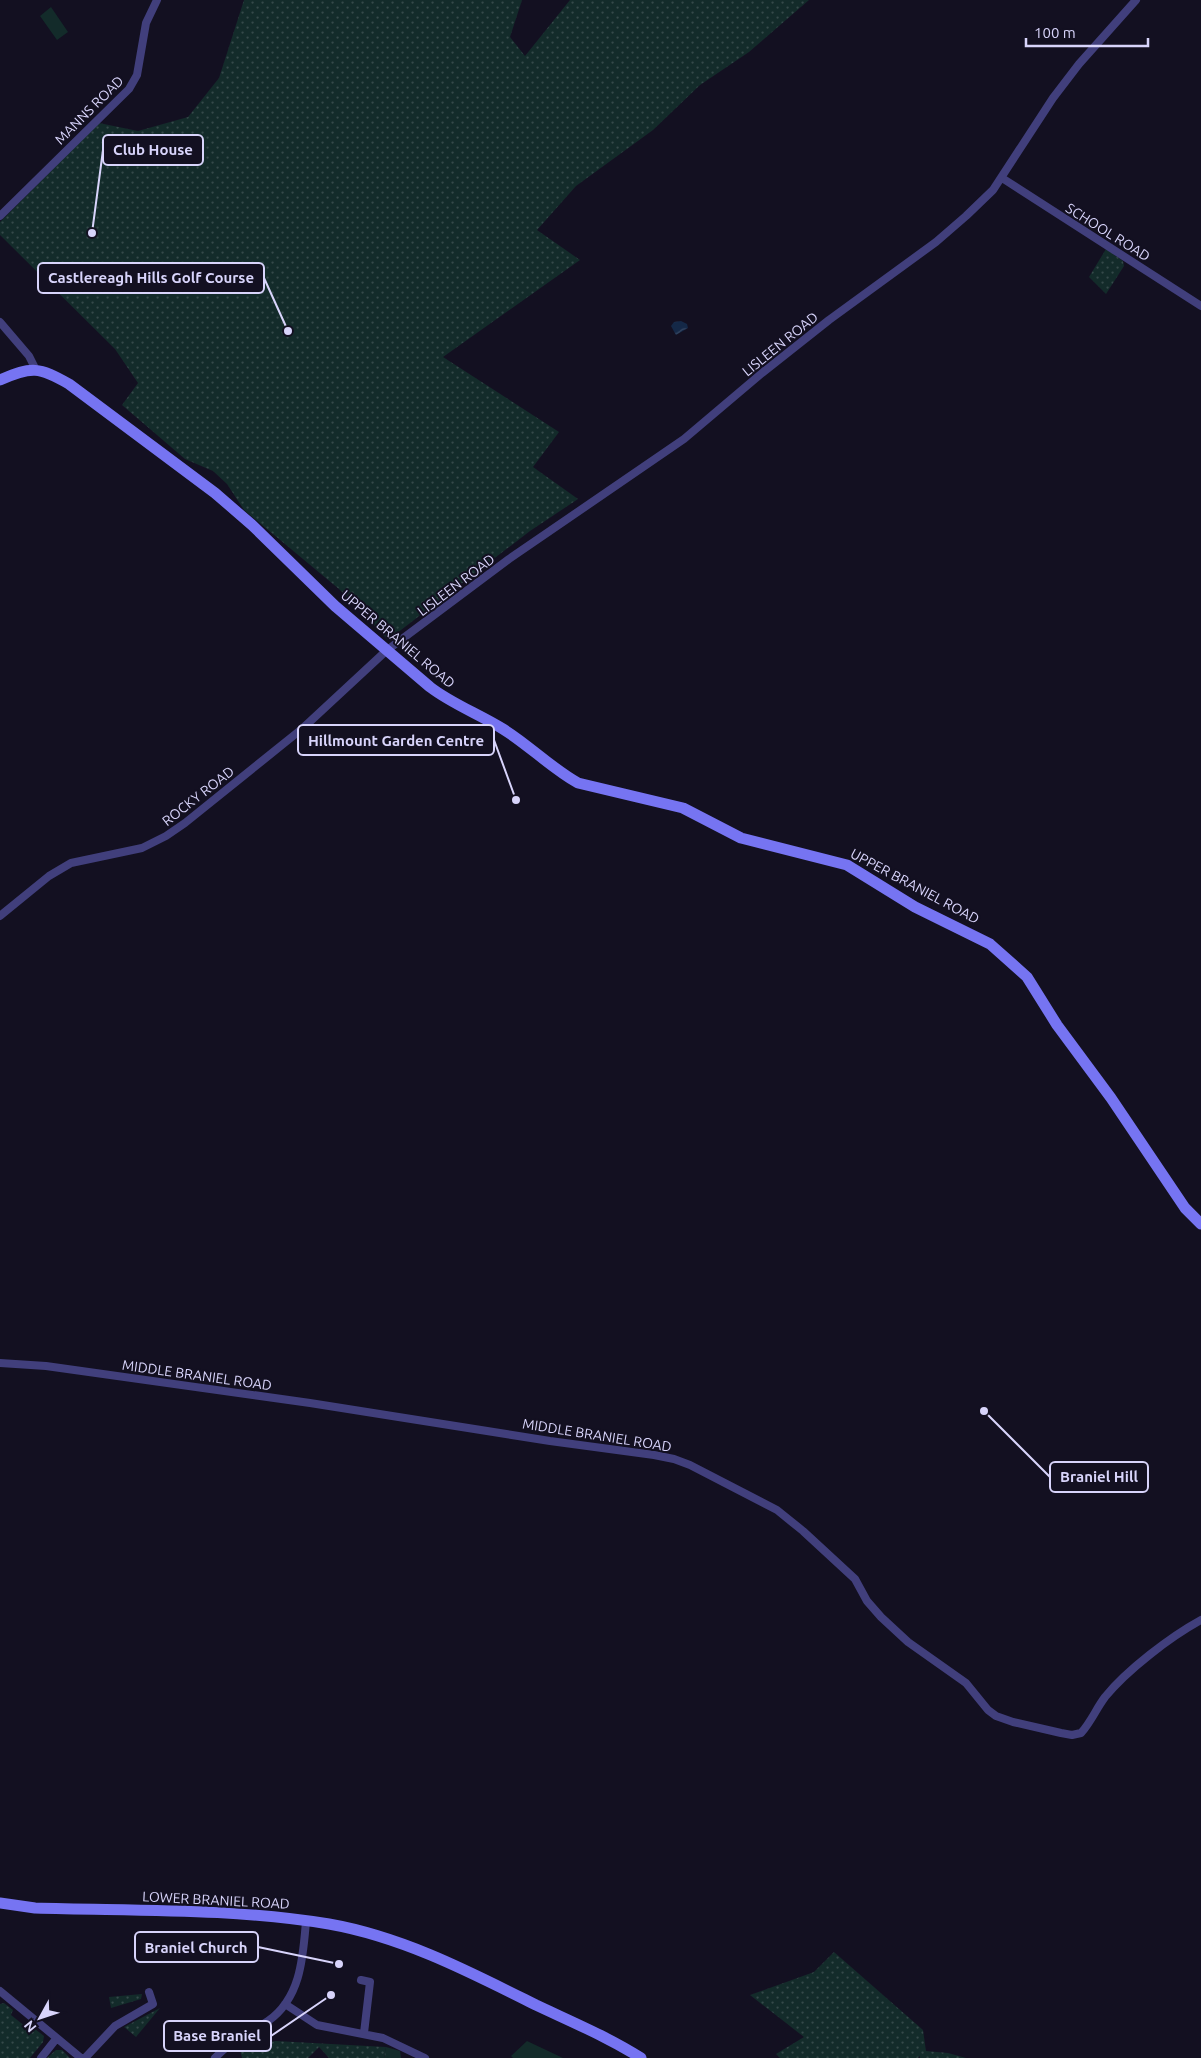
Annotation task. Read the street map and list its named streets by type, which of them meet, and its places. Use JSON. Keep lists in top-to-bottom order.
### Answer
{
  "streets": {
    "street": [
      "MANNS ROAD",
      "SCHOOL ROAD",
      "LISLEEN ROAD",
      "UPPER BRANIEL ROAD",
      "ROCKY ROAD",
      "MIDDLE BRANIEL ROAD",
      "LOWER BRANIEL ROAD"
    ]
  },
  "crossings": [
    ["SCHOOL ROAD", "LISLEEN ROAD"],
    ["LISLEEN ROAD", "UPPER BRANIEL ROAD"],
    ["LISLEEN ROAD", "ROCKY ROAD"],
    ["UPPER BRANIEL ROAD", "ROCKY ROAD"]
  ],
  "places": [
    "Club House",
    "Castlereagh Hills Golf Course",
    "Hillmount Garden Centre",
    "Braniel Hill",
    "Braniel Church",
    "Base Braniel"
  ],
  "scale_bar": "100 m",
  "north": "bottom left"
}
